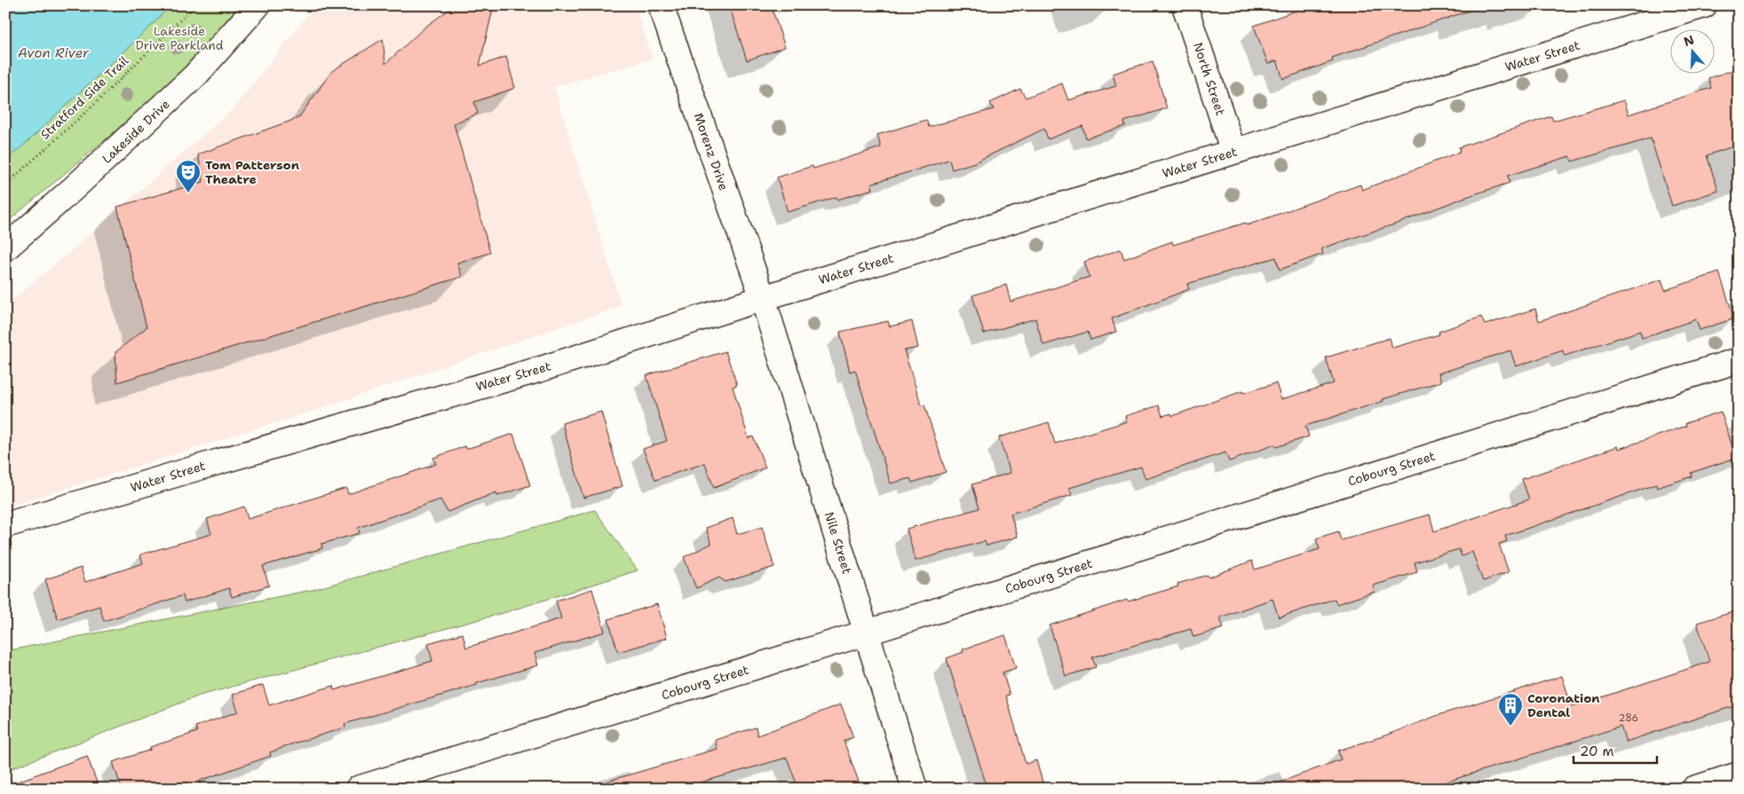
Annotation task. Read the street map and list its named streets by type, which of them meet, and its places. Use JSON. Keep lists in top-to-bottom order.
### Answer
{
  "streets": {
    "street": [
      "Water Street",
      "North Street",
      "Lakeside Drive",
      "Morenz Drive",
      "Cobourg Street",
      "Nile Street"
    ],
    "path": ["Stratford Side Trail"]
  },
  "crossings": [
    ["Water Street", "North Street"],
    ["Water Street", "Morenz Drive"],
    ["Water Street", "Nile Street"],
    ["Morenz Drive", "Nile Street"],
    ["Cobourg Street", "Nile Street"]
  ],
  "water": ["Avon River"],
  "parks": ["Lakeside Drive Parkland"],
  "places": {
    "theatre": ["Tom Patterson Theatre"],
    "building": ["Coronation Dental"]
  },
  "house_numbers": ["286"],
  "scale_bar": "20 m",
  "north": "top"
}
